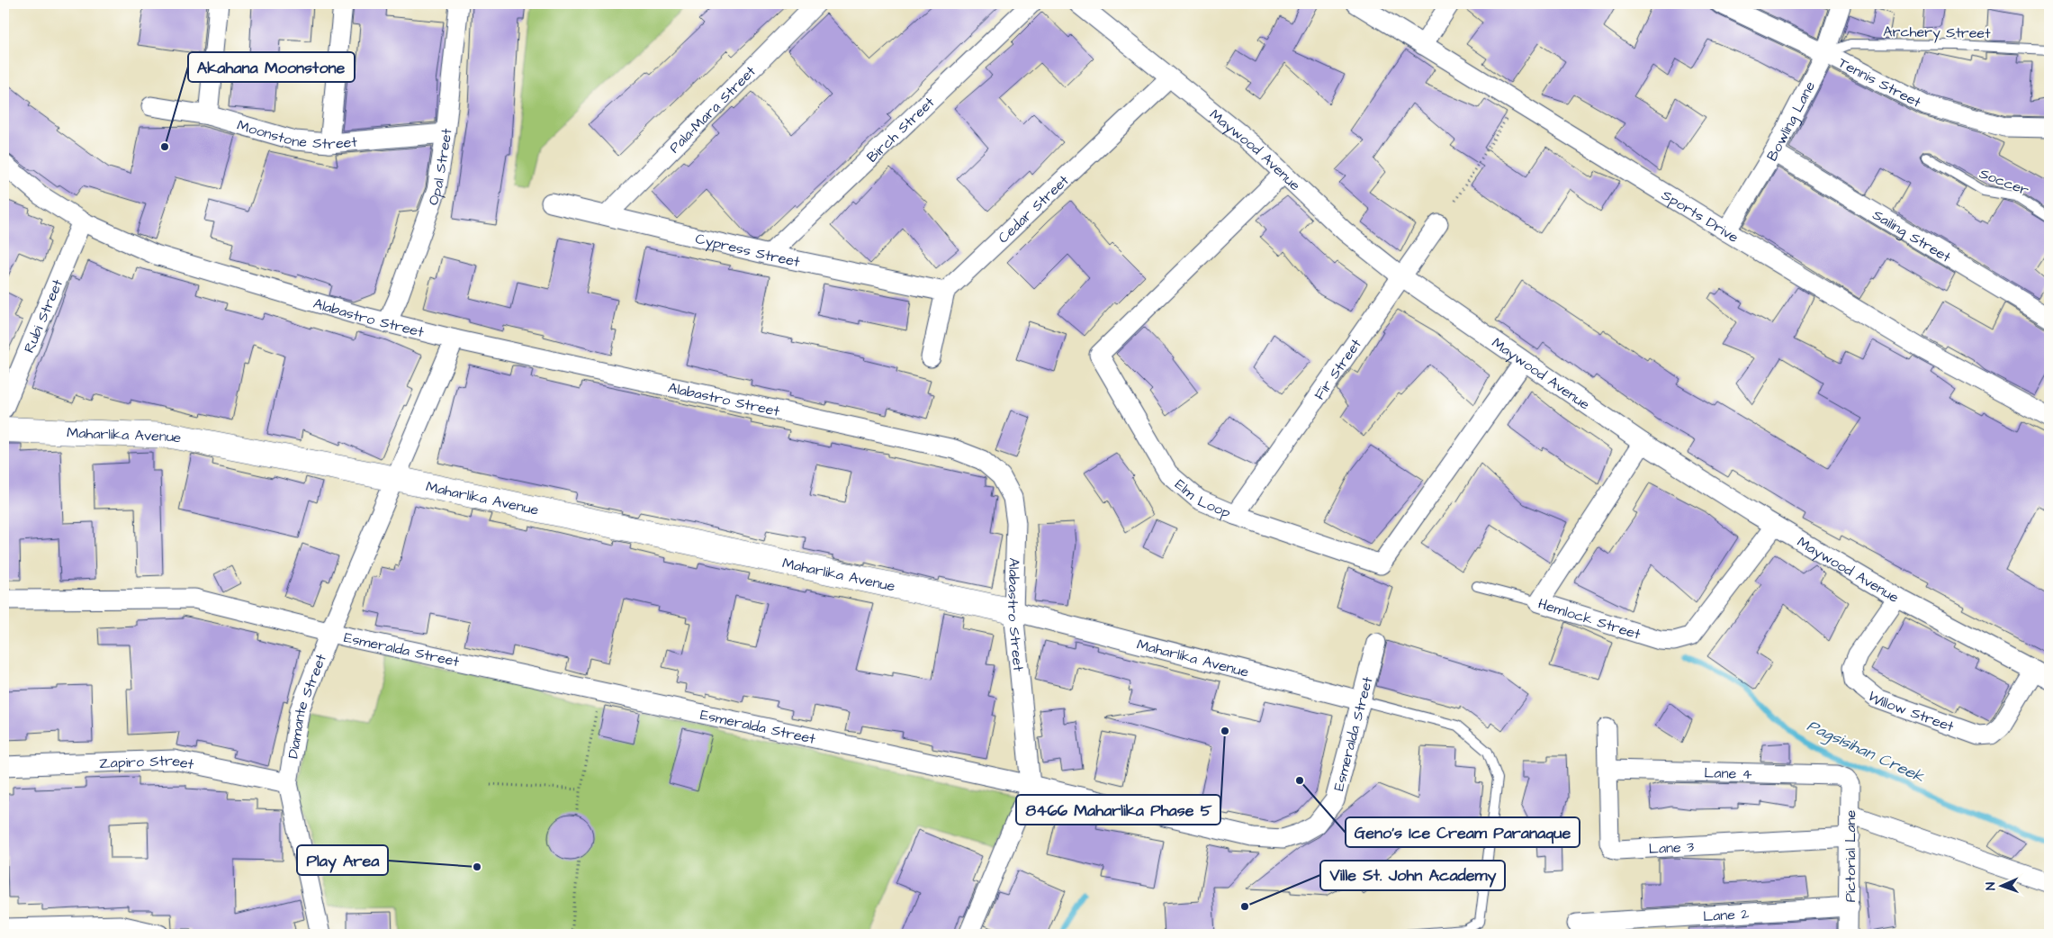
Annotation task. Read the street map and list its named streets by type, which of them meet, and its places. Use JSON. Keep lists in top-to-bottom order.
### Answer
{
  "streets": {
    "street": [
      "Tennis Street",
      "Pala-Mara Street",
      "Bowling Lane",
      "Birch Street",
      "Moonstone Street",
      "Maywood Avenue",
      "Opal Street",
      "Cedar Street",
      "Sports Drive",
      "Sailing Street",
      "Cypress Street",
      "Rubi Street",
      "Alabastro Street",
      "Fir Street",
      "Maharlika Avenue",
      "Elm Loop",
      "Hemlock Street",
      "Esmeralda Street",
      "Diamante Street",
      "Willow Street",
      "Zapiro Street",
      "Lane 4",
      "Lane 3",
      "Pictorial Lane",
      "Lane 2"
    ],
    "lane": ["Archery Street", "Soccer"]
  },
  "crossings": [
    ["Archery Street", "Tennis Street"],
    ["Archery Street", "Bowling Lane"],
    ["Tennis Street", "Bowling Lane"],
    ["Pala-Mara Street", "Cypress Street"],
    ["Bowling Lane", "Sports Drive"],
    ["Bowling Lane", "Sailing Street"],
    ["Birch Street", "Cypress Street"],
    ["Moonstone Street", "Opal Street"],
    ["Maywood Avenue", "Cedar Street"],
    ["Maywood Avenue", "Fir Street"],
    ["Maywood Avenue", "Elm Loop"],
    ["Maywood Avenue", "Hemlock Street"],
    ["Maywood Avenue", "Willow Street"],
    ["Opal Street", "Alabastro Street"],
    ["Cedar Street", "Cypress Street"],
    ["Rubi Street", "Alabastro Street"],
    ["Alabastro Street", "Maharlika Avenue"],
    ["Alabastro Street", "Esmeralda Street"],
    ["Alabastro Street", "Diamante Street"],
    ["Fir Street", "Elm Loop"],
    ["Maharlika Avenue", "Esmeralda Street"],
    ["Maharlika Avenue", "Diamante Street"],
    ["Esmeralda Street", "Diamante Street"],
    ["Diamante Street", "Zapiro Street"],
    ["Lane 4", "Lane 3"],
    ["Lane 4", "Pictorial Lane"],
    ["Lane 3", "Pictorial Lane"],
    ["Pictorial Lane", "Lane 2"]
  ],
  "water": ["Pagsisihan Creek"],
  "places": [
    "Akahana Moonstone",
    "8466 Maharlika Phase 5",
    "Geno’s Ice Cream Paranaque",
    "Play Area",
    "Ville St. John Academy"
  ],
  "north": "left"
}
